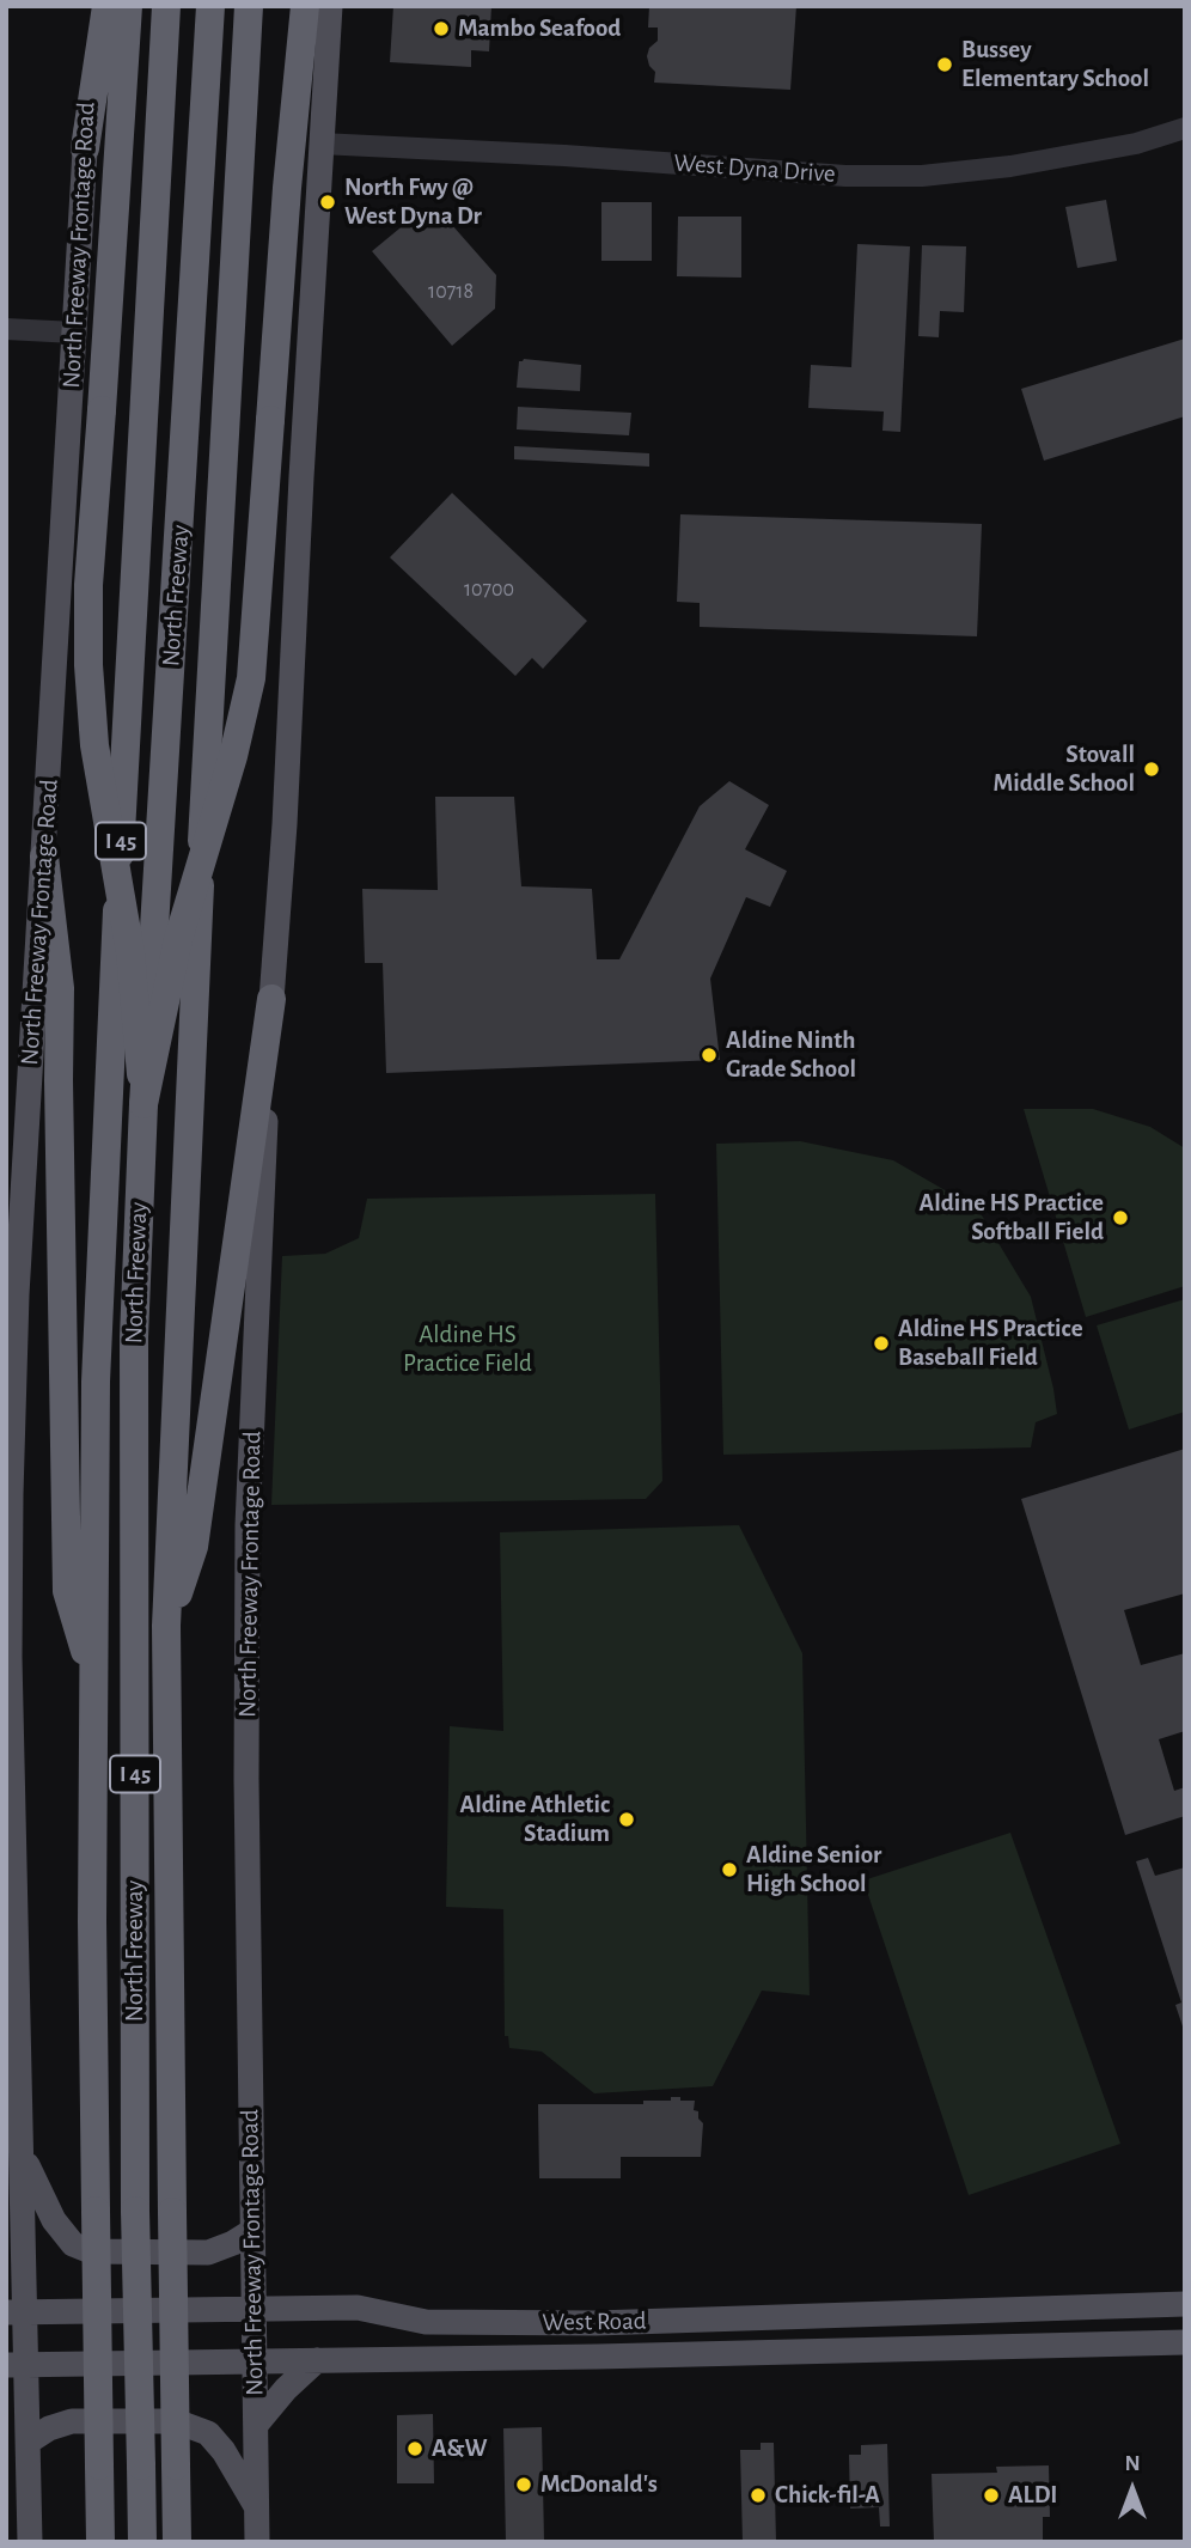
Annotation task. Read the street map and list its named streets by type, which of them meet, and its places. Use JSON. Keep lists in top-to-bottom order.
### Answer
{
  "streets": {
    "highway": ["North Freeway", "I 45"],
    "main road": ["North Freeway Frontage Road", "West Road"],
    "street": ["West Dyna Drive"]
  },
  "crossings": [
    ["West Dyna Drive", "North Freeway Frontage Road"],
    ["North Freeway Frontage Road", "West Road"]
  ],
  "parks": ["Aldine HS Practice Field"],
  "places": [
    "Mambo Seafood",
    "Bussey Elementary School",
    "North Fwy @ West Dyna Dr",
    "Stovall Middle School",
    "Aldine Ninth Grade School",
    "Aldine HS Practice Softball Field",
    "Aldine HS Practice Baseball Field",
    "Aldine Athletic Stadium",
    "Aldine Senior High School",
    "A&W",
    "McDonald's",
    "Chick-fil-A",
    "ALDI"
  ],
  "house_numbers": ["10718", "10700"],
  "north": "top"
}
